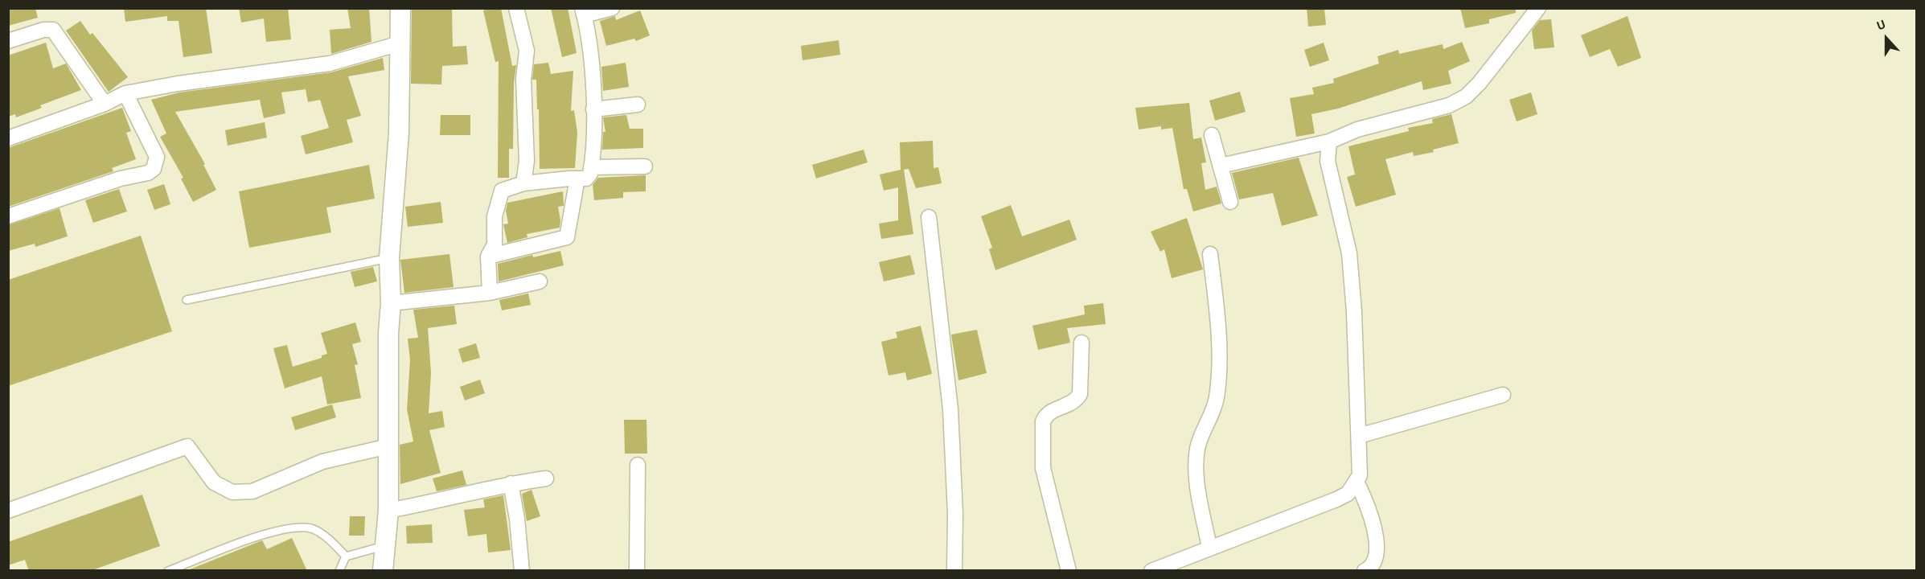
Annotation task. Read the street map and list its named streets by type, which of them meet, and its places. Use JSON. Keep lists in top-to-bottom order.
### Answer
{
  "north": "top"
}
